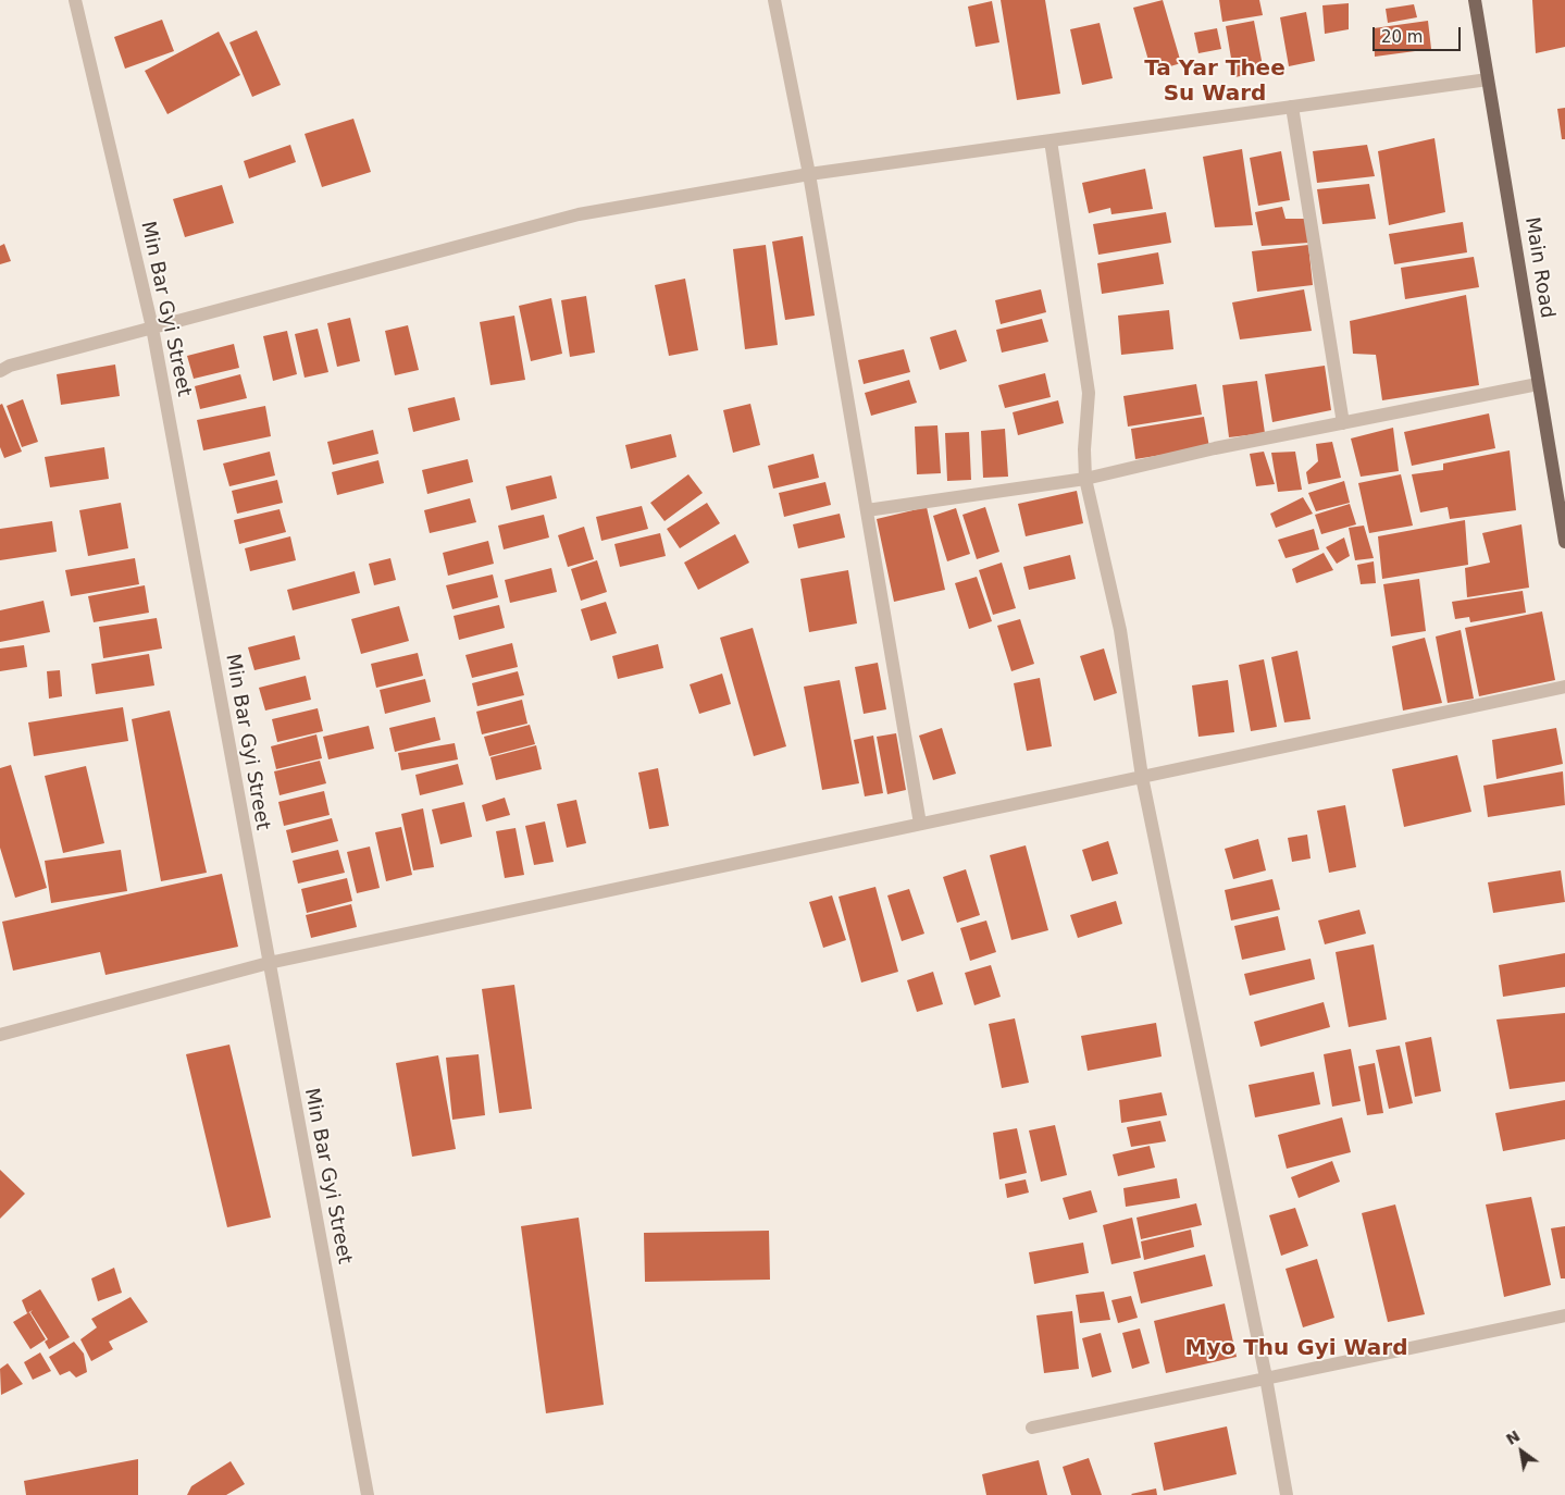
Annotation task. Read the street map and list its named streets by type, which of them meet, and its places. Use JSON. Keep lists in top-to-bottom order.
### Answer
{
  "streets": {
    "main road": ["Main Road"],
    "street": ["Min Bar Gyi Street"]
  },
  "districts": ["Ta Yar Thee Su Ward", "Myo Thu Gyi Ward"],
  "scale_bar": "20 m",
  "north": "top left"
}
